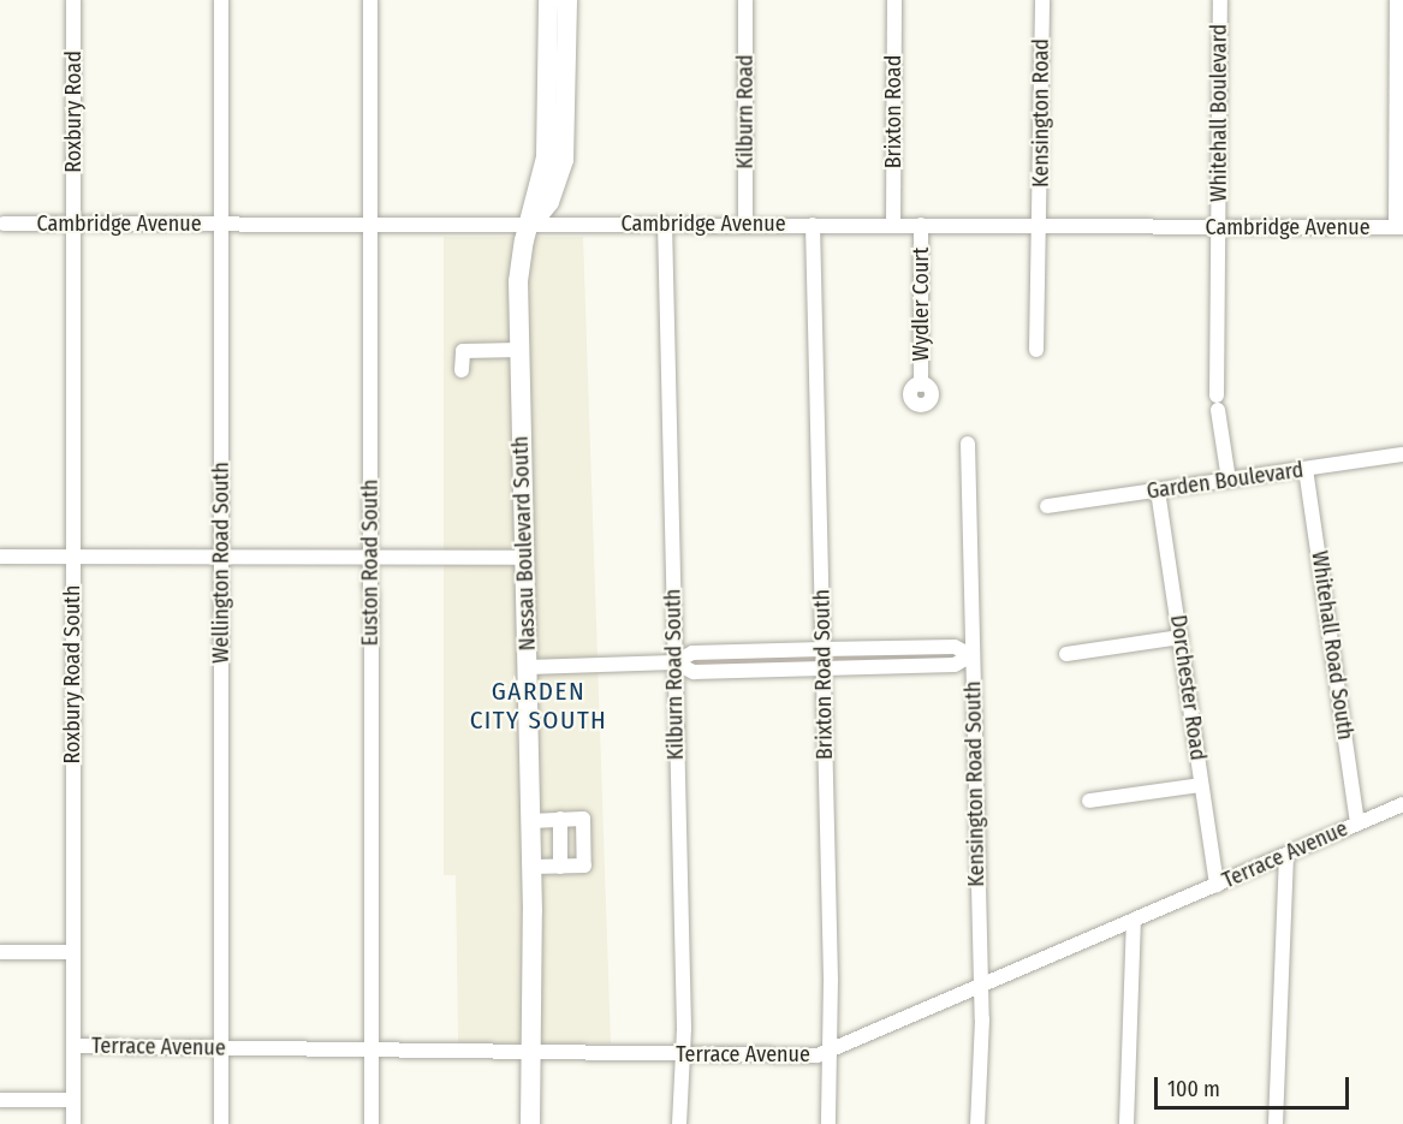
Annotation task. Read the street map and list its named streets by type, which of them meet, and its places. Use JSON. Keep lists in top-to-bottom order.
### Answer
{
  "streets": {
    "main road": ["Nassau Boulevard South"],
    "street": [
      "Roxbury Road",
      "Kilburn Road",
      "Brixton Road",
      "Kensington Road",
      "Whitehall Boulevard",
      "Cambridge Avenue",
      "Wydler Court",
      "Garden Boulevard",
      "Wellington Road South",
      "Euston Road South",
      "Whitehall Road South",
      "Roxbury Road South",
      "Kilburn Road South",
      "Brixton Road South",
      "Dorchester Road",
      "Kensington Road South",
      "Terrace Avenue"
    ]
  },
  "crossings": [
    ["Roxbury Road", "Cambridge Avenue"],
    ["Roxbury Road", "Roxbury Road South"],
    ["Kilburn Road", "Cambridge Avenue"],
    ["Brixton Road", "Cambridge Avenue"],
    ["Kensington Road", "Cambridge Avenue"],
    ["Whitehall Boulevard", "Cambridge Avenue"],
    ["Whitehall Boulevard", "Garden Boulevard"],
    ["Cambridge Avenue", "Wydler Court"],
    ["Cambridge Avenue", "Nassau Boulevard South"],
    ["Cambridge Avenue", "Wellington Road South"],
    ["Cambridge Avenue", "Euston Road South"],
    ["Cambridge Avenue", "Roxbury Road South"],
    ["Cambridge Avenue", "Kilburn Road South"],
    ["Cambridge Avenue", "Brixton Road South"],
    ["Garden Boulevard", "Whitehall Road South"],
    ["Garden Boulevard", "Dorchester Road"],
    ["Nassau Boulevard South", "Terrace Avenue"],
    ["Wellington Road South", "Terrace Avenue"],
    ["Euston Road South", "Terrace Avenue"],
    ["Whitehall Road South", "Terrace Avenue"],
    ["Roxbury Road South", "Terrace Avenue"],
    ["Kilburn Road South", "Terrace Avenue"],
    ["Brixton Road South", "Terrace Avenue"],
    ["Dorchester Road", "Terrace Avenue"],
    ["Kensington Road South", "Terrace Avenue"]
  ],
  "districts": ["GARDEN CITY SOUTH"],
  "scale_bar": "100 m"
}
